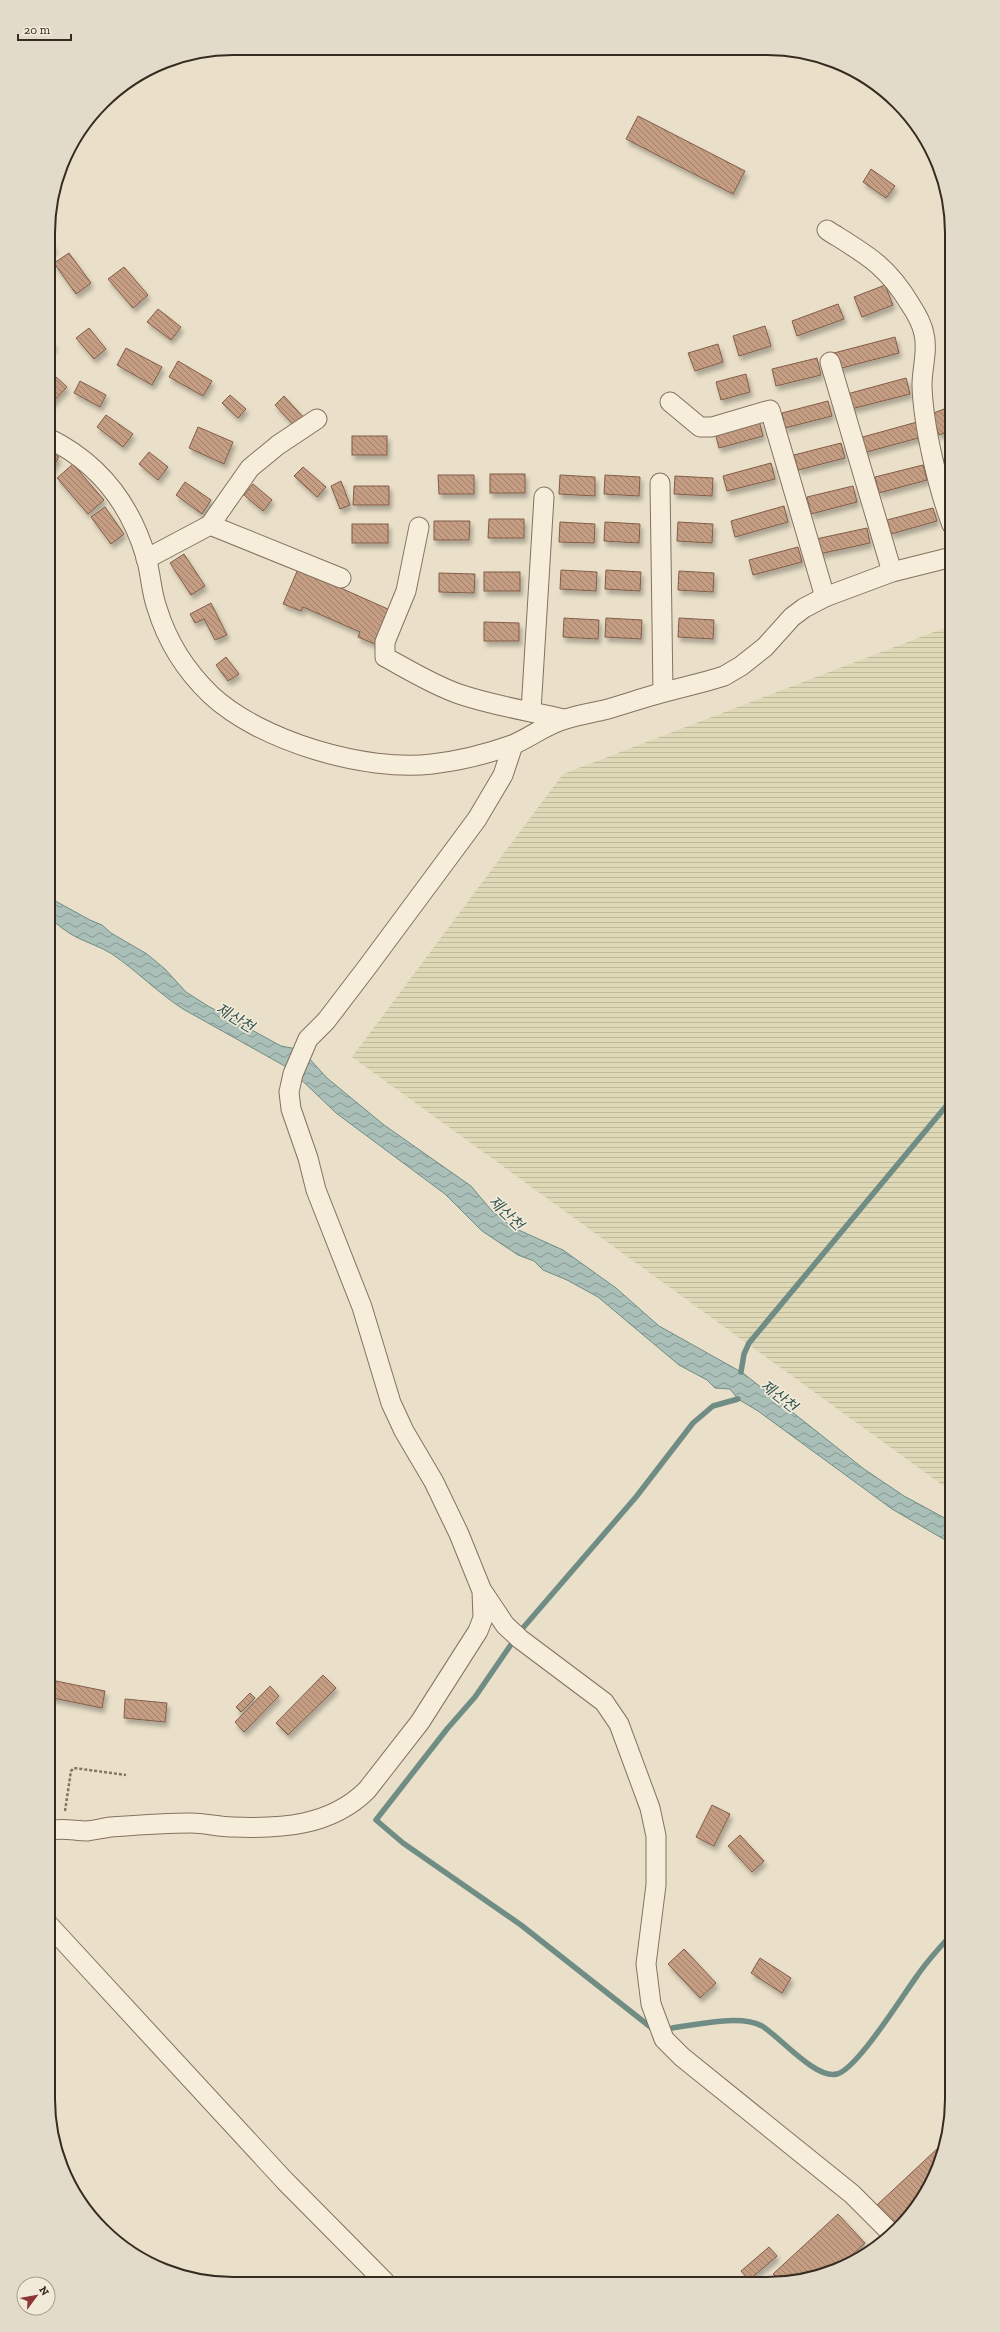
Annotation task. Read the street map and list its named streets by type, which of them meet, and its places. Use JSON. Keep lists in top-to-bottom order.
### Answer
{
  "water": ["제산천"],
  "scale_bar": "20 m",
  "north": "top right"
}
